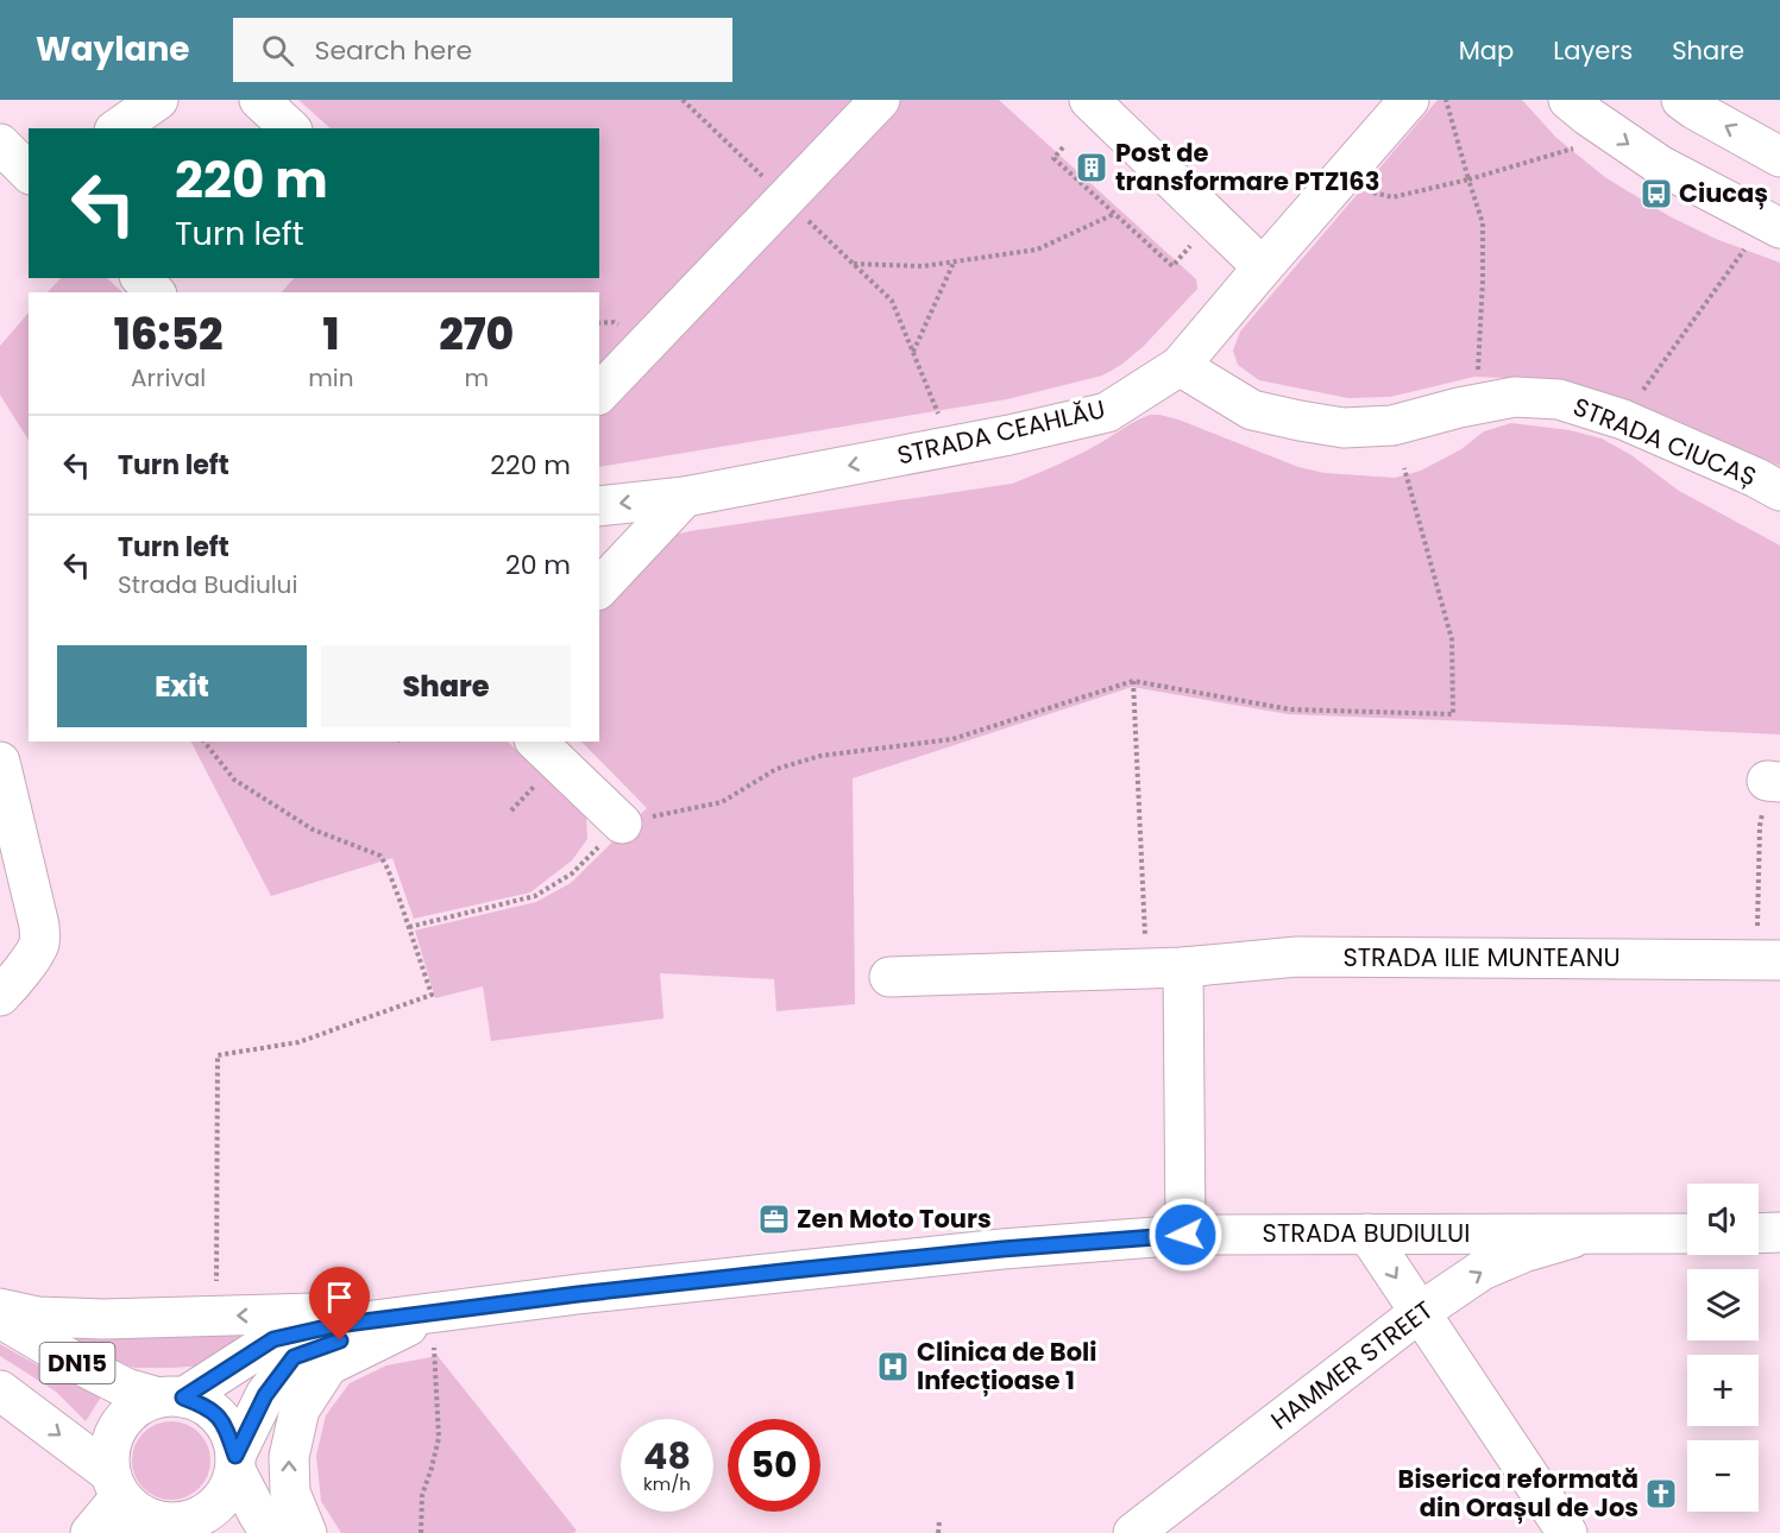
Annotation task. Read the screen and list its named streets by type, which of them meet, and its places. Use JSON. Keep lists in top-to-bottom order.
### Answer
{
  "streets": {
    "street": [
      "STRADA CEAHLĂU",
      "STRADA CIUCAȘ",
      "STRADA ILIE MUNTEANU",
      "STRADA BUDIULUI",
      "DN15",
      "HAMMER STREET"
    ]
  },
  "crossings": [
    ["STRADA CEAHLĂU", "STRADA CIUCAȘ"],
    ["STRADA BUDIULUI", "DN15"],
    ["STRADA BUDIULUI", "HAMMER STREET"]
  ],
  "one_way": ["STRADA CEAHLĂU"],
  "places": {
    "building": ["Post de transformare PTZ163"],
    "bus stop": ["Ciucaș"],
    "office": ["Zen Moto Tours"],
    "hospital": ["Clinica de Boli Infecțioase 1"],
    "church": ["Biserica reformată din Orașul de Jos"]
  },
  "page": {
    "header": "Waylane",
    "search": "Search here",
    "nav": ["Map", "Layers", "Share"],
    "turn": ["220 m", "Turn left"],
    "eta": [
      "16:52",
      "Arrival",
      "1",
      "min",
      "270",
      "m"
    ],
    "list": [
      {
        "name": "Turn left",
        "value": "220 m"
      },
      {
        "name": "Turn left",
        "note": "Strada Budiului",
        "value": "20 m"
      }
    ],
    "buttons": ["Exit", "Share"],
    "map_buttons": ["+", "−"],
    "speed": "48 km/h",
    "limit": "50"
  }
}
